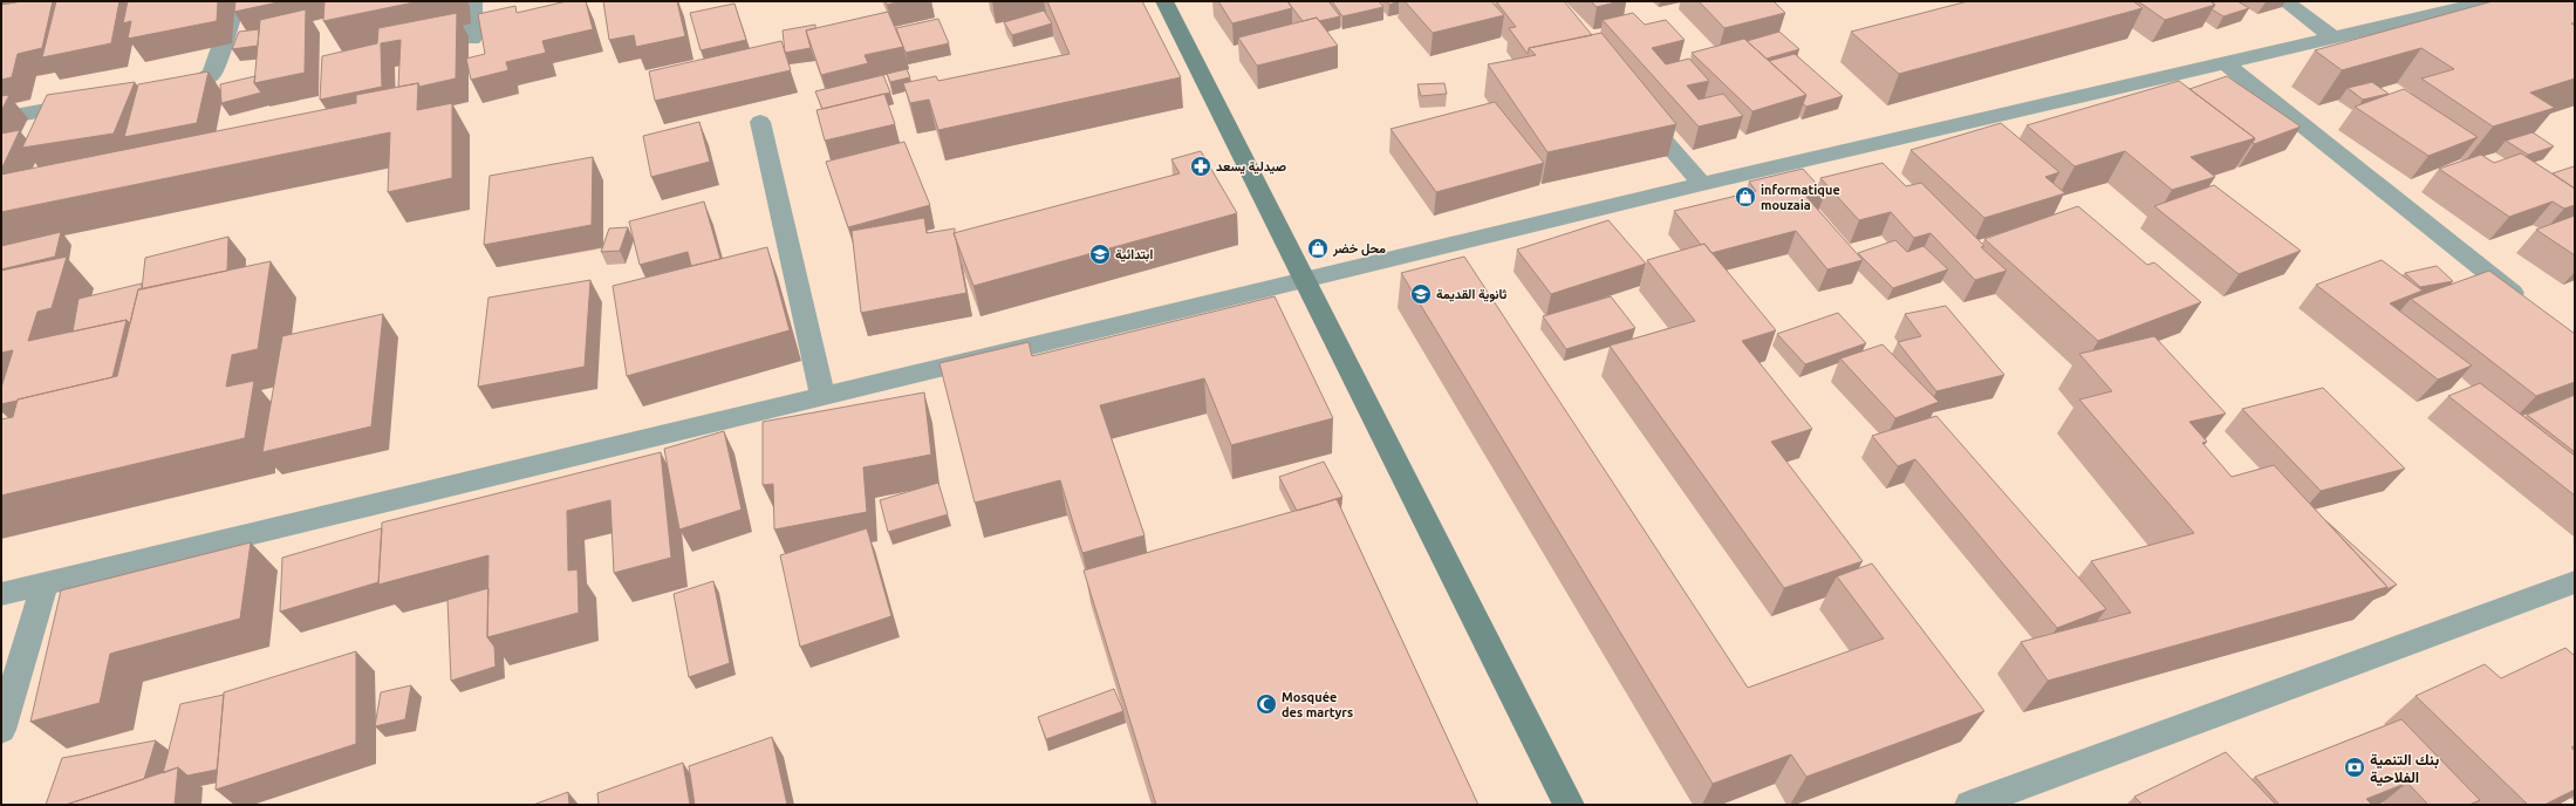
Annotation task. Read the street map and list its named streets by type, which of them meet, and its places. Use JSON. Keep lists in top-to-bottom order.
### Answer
{
  "places": {
    "pharmacy": ["صيدلية يسعد"],
    "shop": ["informatique mouzaia", "محل خضر"],
    "school or university": ["ابتدائية", "ثانوية القديمة"],
    "mosque": ["Mosquée des martyrs"],
    "bank": ["بنك التنمية الفلاحية"]
  }
}
